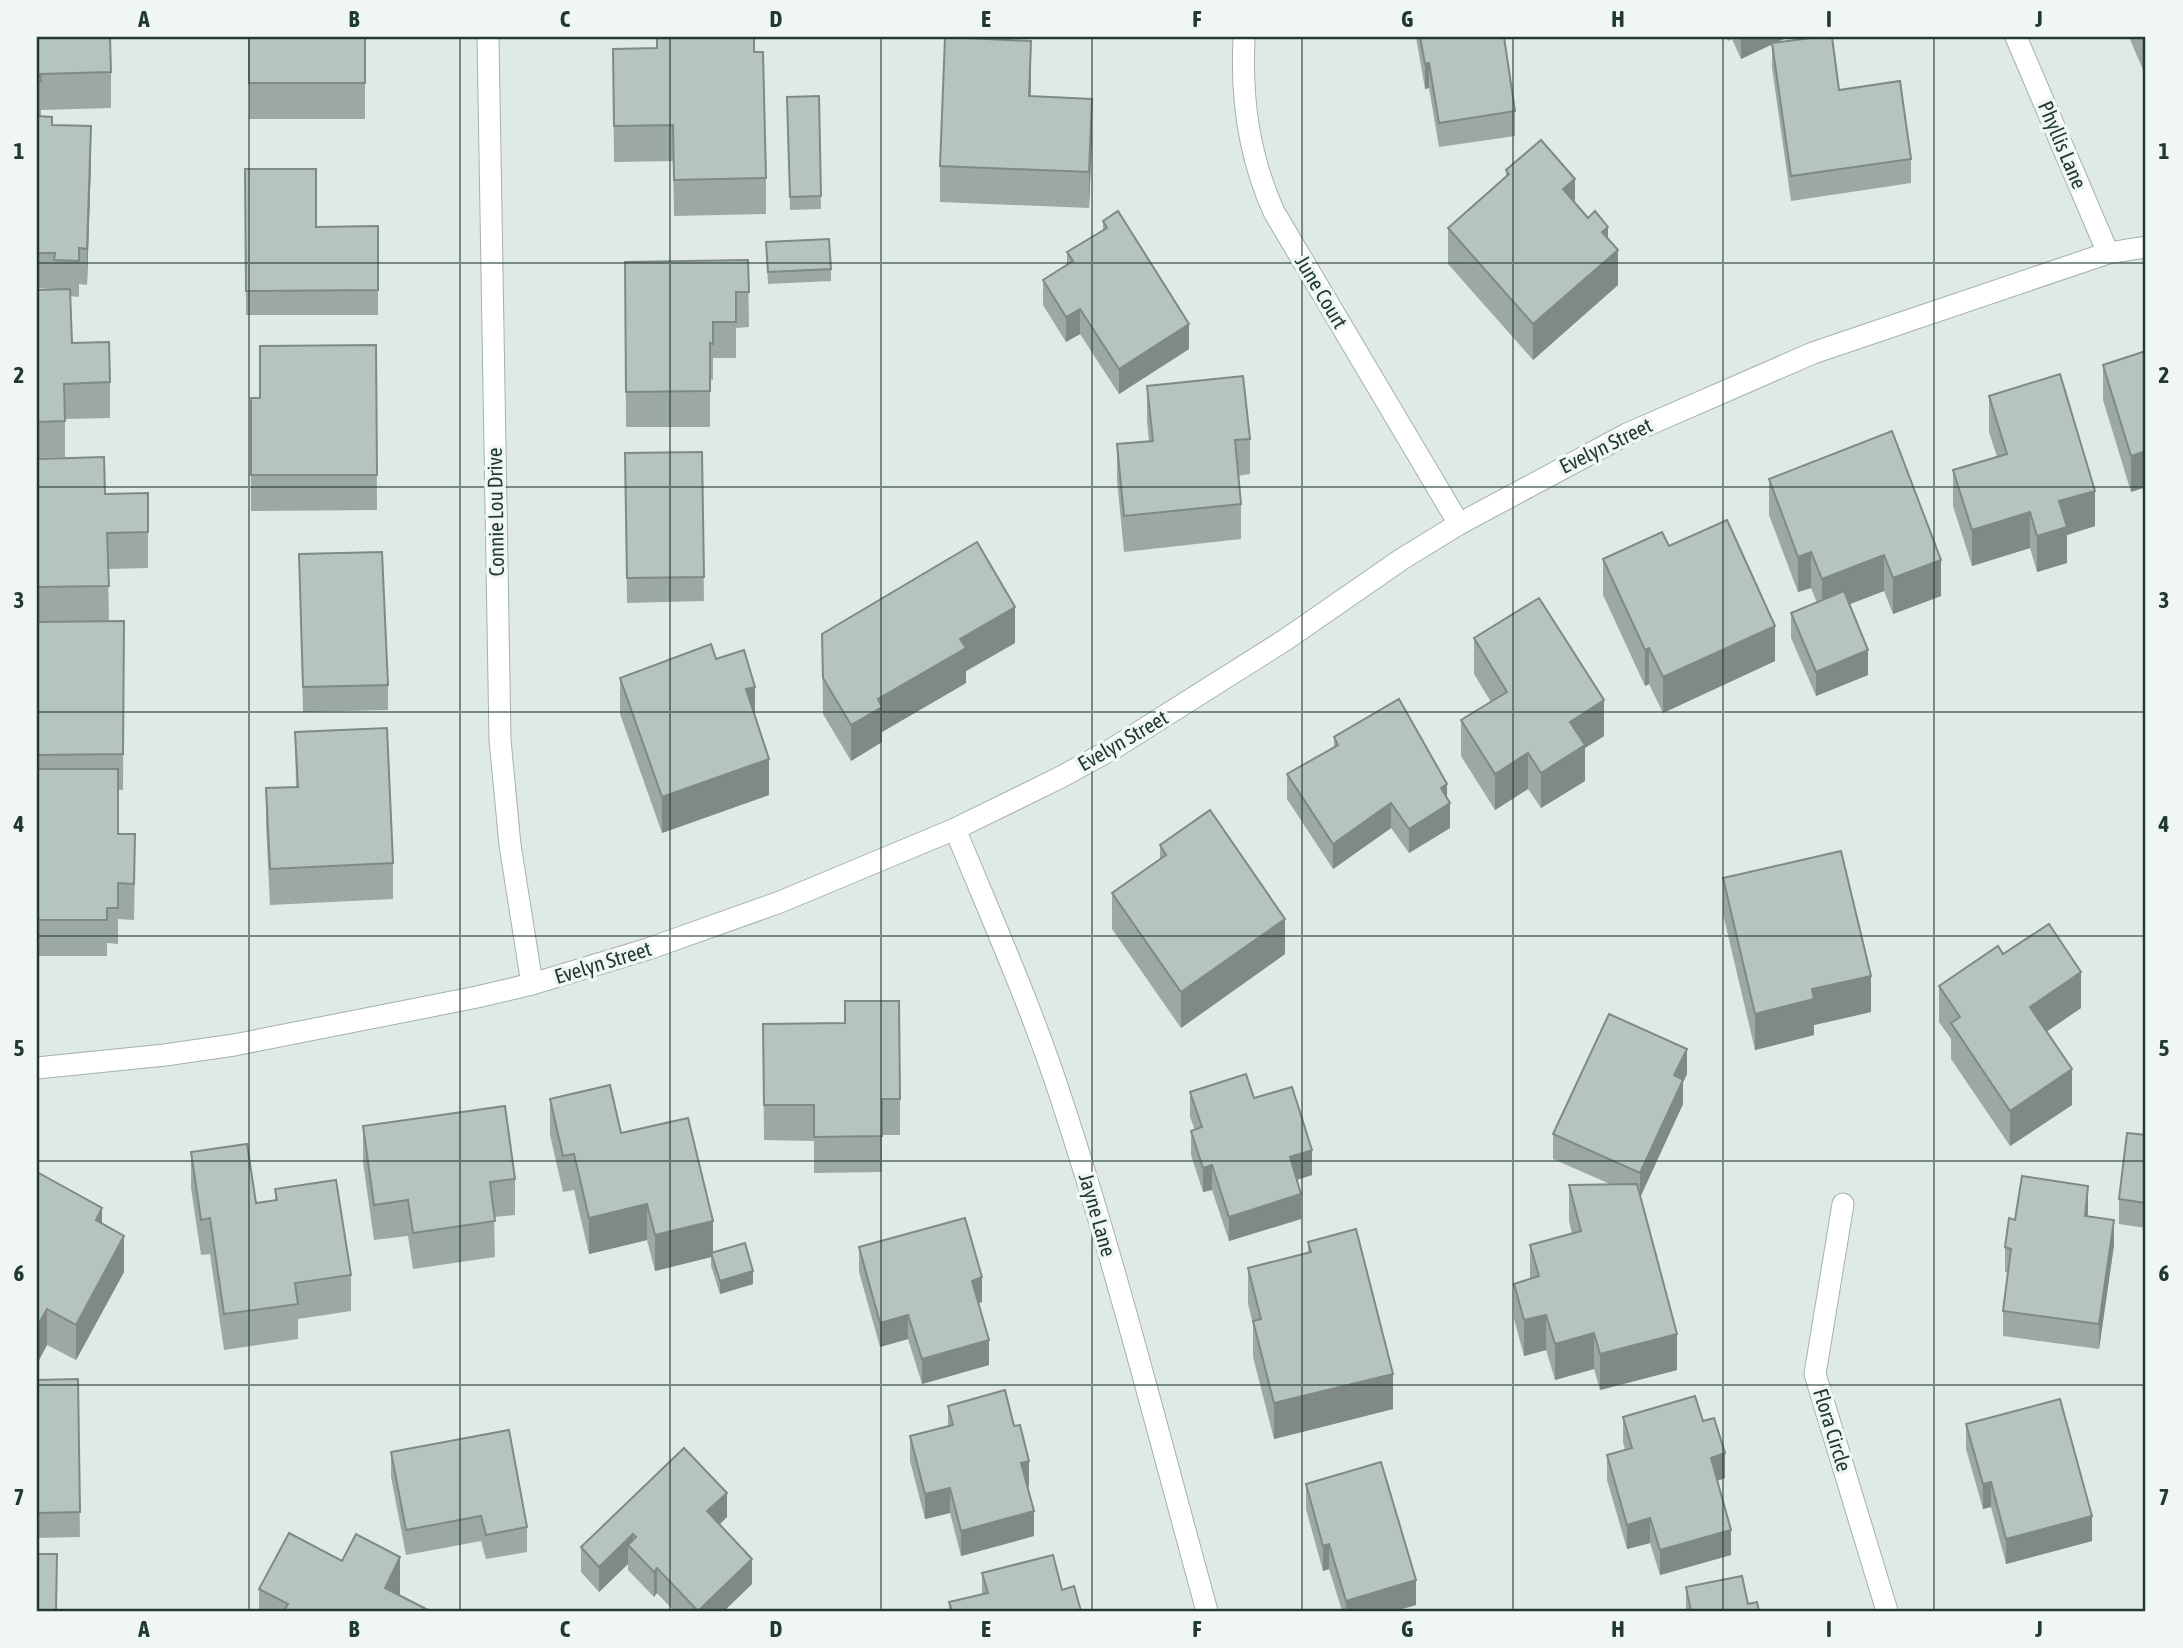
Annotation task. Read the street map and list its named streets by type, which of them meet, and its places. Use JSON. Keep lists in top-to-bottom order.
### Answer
{
  "streets": {
    "street": [
      "Phyllis Lane",
      "June Court",
      "Evelyn Street",
      "Connie Lou Drive",
      "Jayne Lane",
      "Flora Circle"
    ]
  },
  "crossings": [
    ["Phyllis Lane", "Evelyn Street"],
    ["June Court", "Evelyn Street"],
    ["Evelyn Street", "Connie Lou Drive"],
    ["Evelyn Street", "Jayne Lane"]
  ],
  "grid": {
    "columns": [
      "A",
      "B",
      "C",
      "D",
      "E",
      "F",
      "G",
      "H",
      "I",
      "J"
    ],
    "rows": [
      "1",
      "2",
      "3",
      "4",
      "5",
      "6",
      "7"
    ]
  }
}
